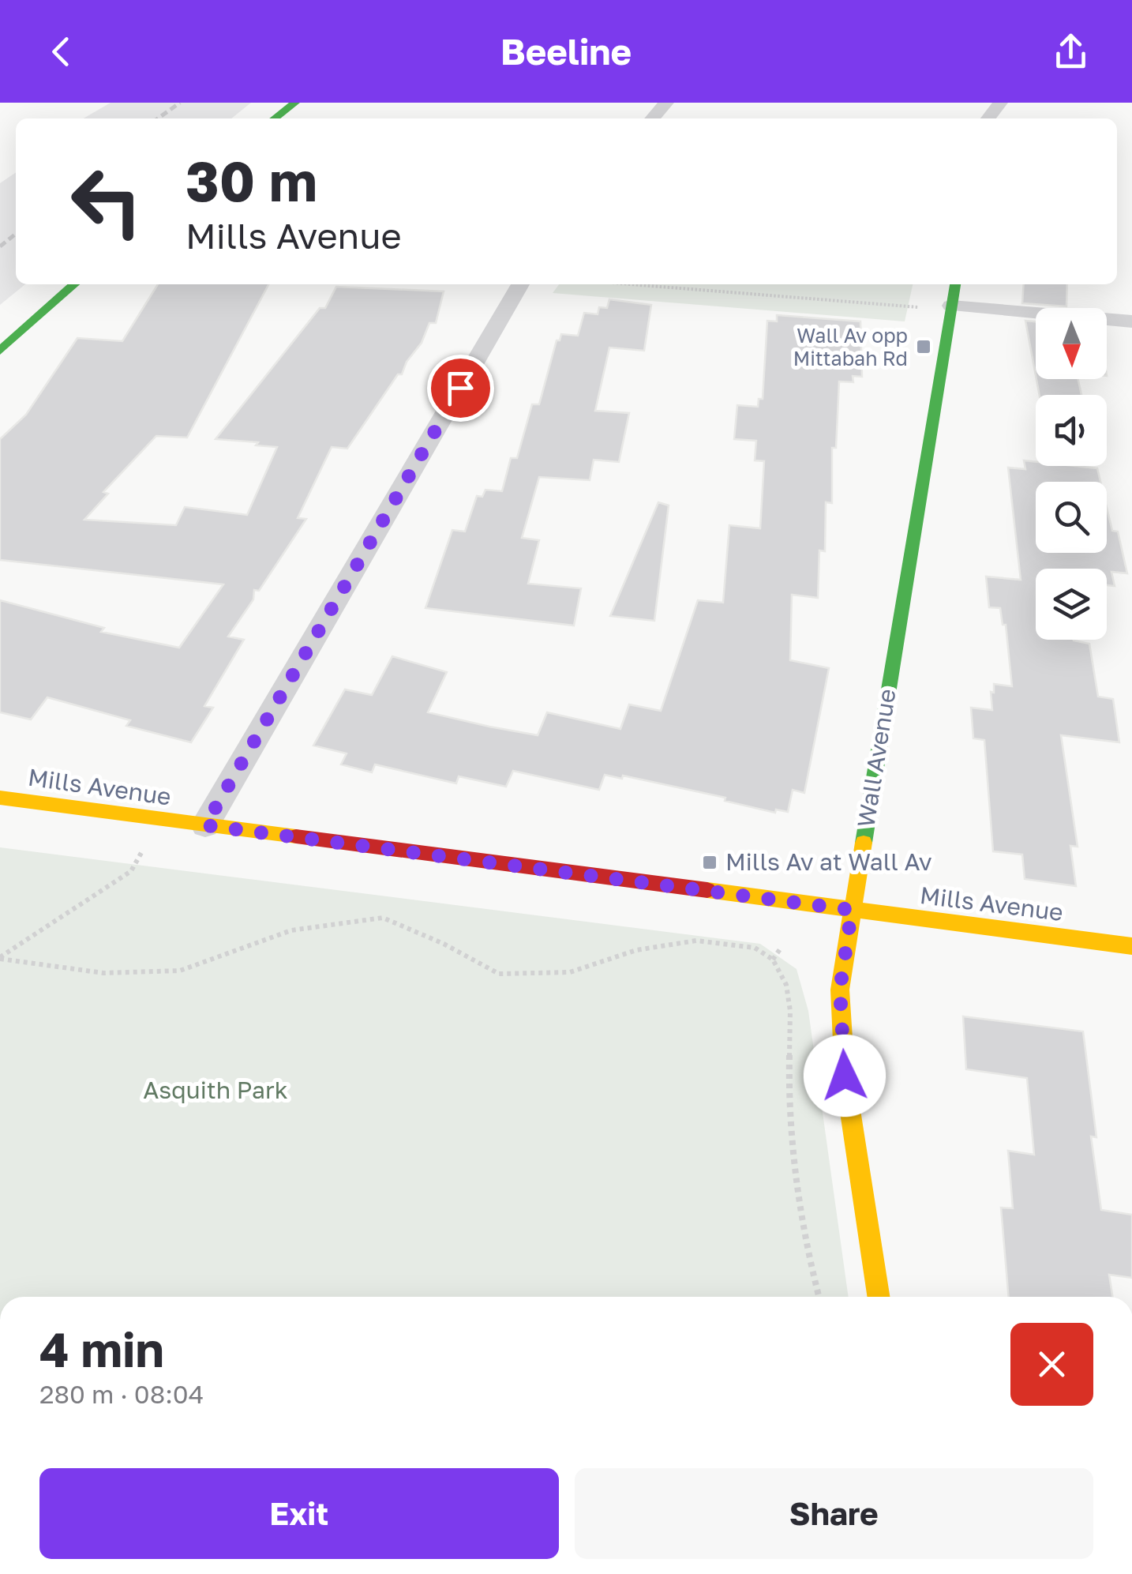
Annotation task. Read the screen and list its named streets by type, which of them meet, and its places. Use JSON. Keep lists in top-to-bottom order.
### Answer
{
  "streets": {
    "street": ["Wall Avenue", "Mills Avenue"]
  },
  "crossings": [
    ["Wall Avenue", "Mills Avenue"]
  ],
  "parks": ["Asquith Park"],
  "places": {
    "transit": ["Wall Av opp Mittabah Rd", "Mills Av at Wall Av"]
  },
  "north": "bottom",
  "page": {
    "header": "Beeline",
    "turn": ["30 m", "Mills Avenue"],
    "heading": ["4 min", "280 m · 08:04"],
    "buttons": ["Exit", "Share"]
  }
}
